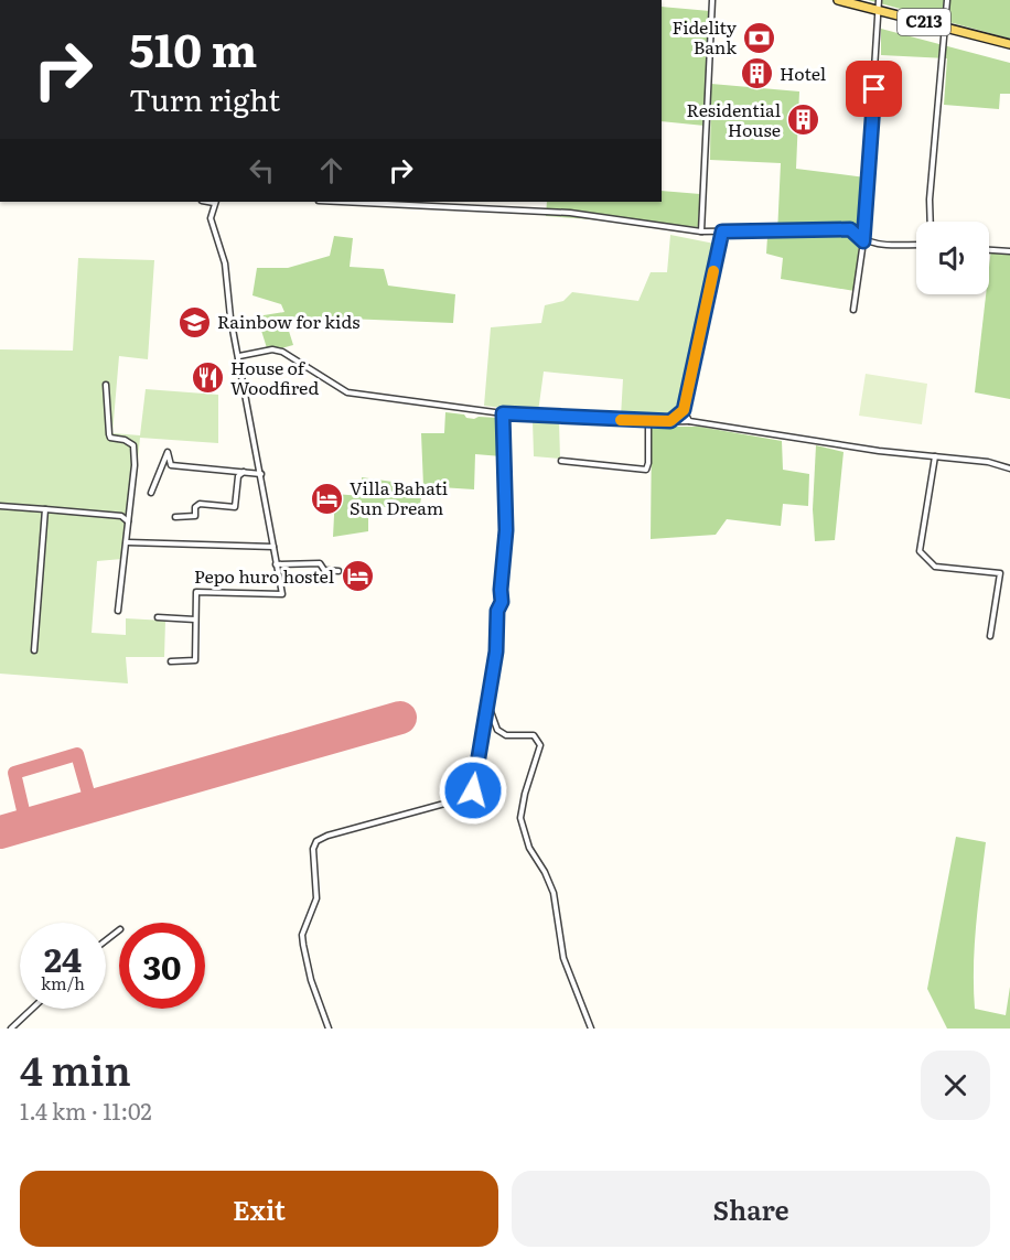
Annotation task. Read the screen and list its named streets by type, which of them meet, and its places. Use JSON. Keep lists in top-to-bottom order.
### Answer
{
  "streets": {
    "main road": ["C213"]
  },
  "places": {
    "bank": ["Fidelity Bank"],
    "building": ["Hotel", "Residential House"],
    "school or university": ["Rainbow for kids"],
    "restaurant": ["House of Woodfired"],
    "hotel": ["Villa Bahati Sun Dream", "Pepo huro hostel"]
  },
  "page": {
    "turn": ["510 m", "Turn right"],
    "speed": "24 km/h",
    "limit": "30",
    "heading": ["4 min", "1.4 km · 11:02"],
    "buttons": ["Exit", "Share"]
  }
}
